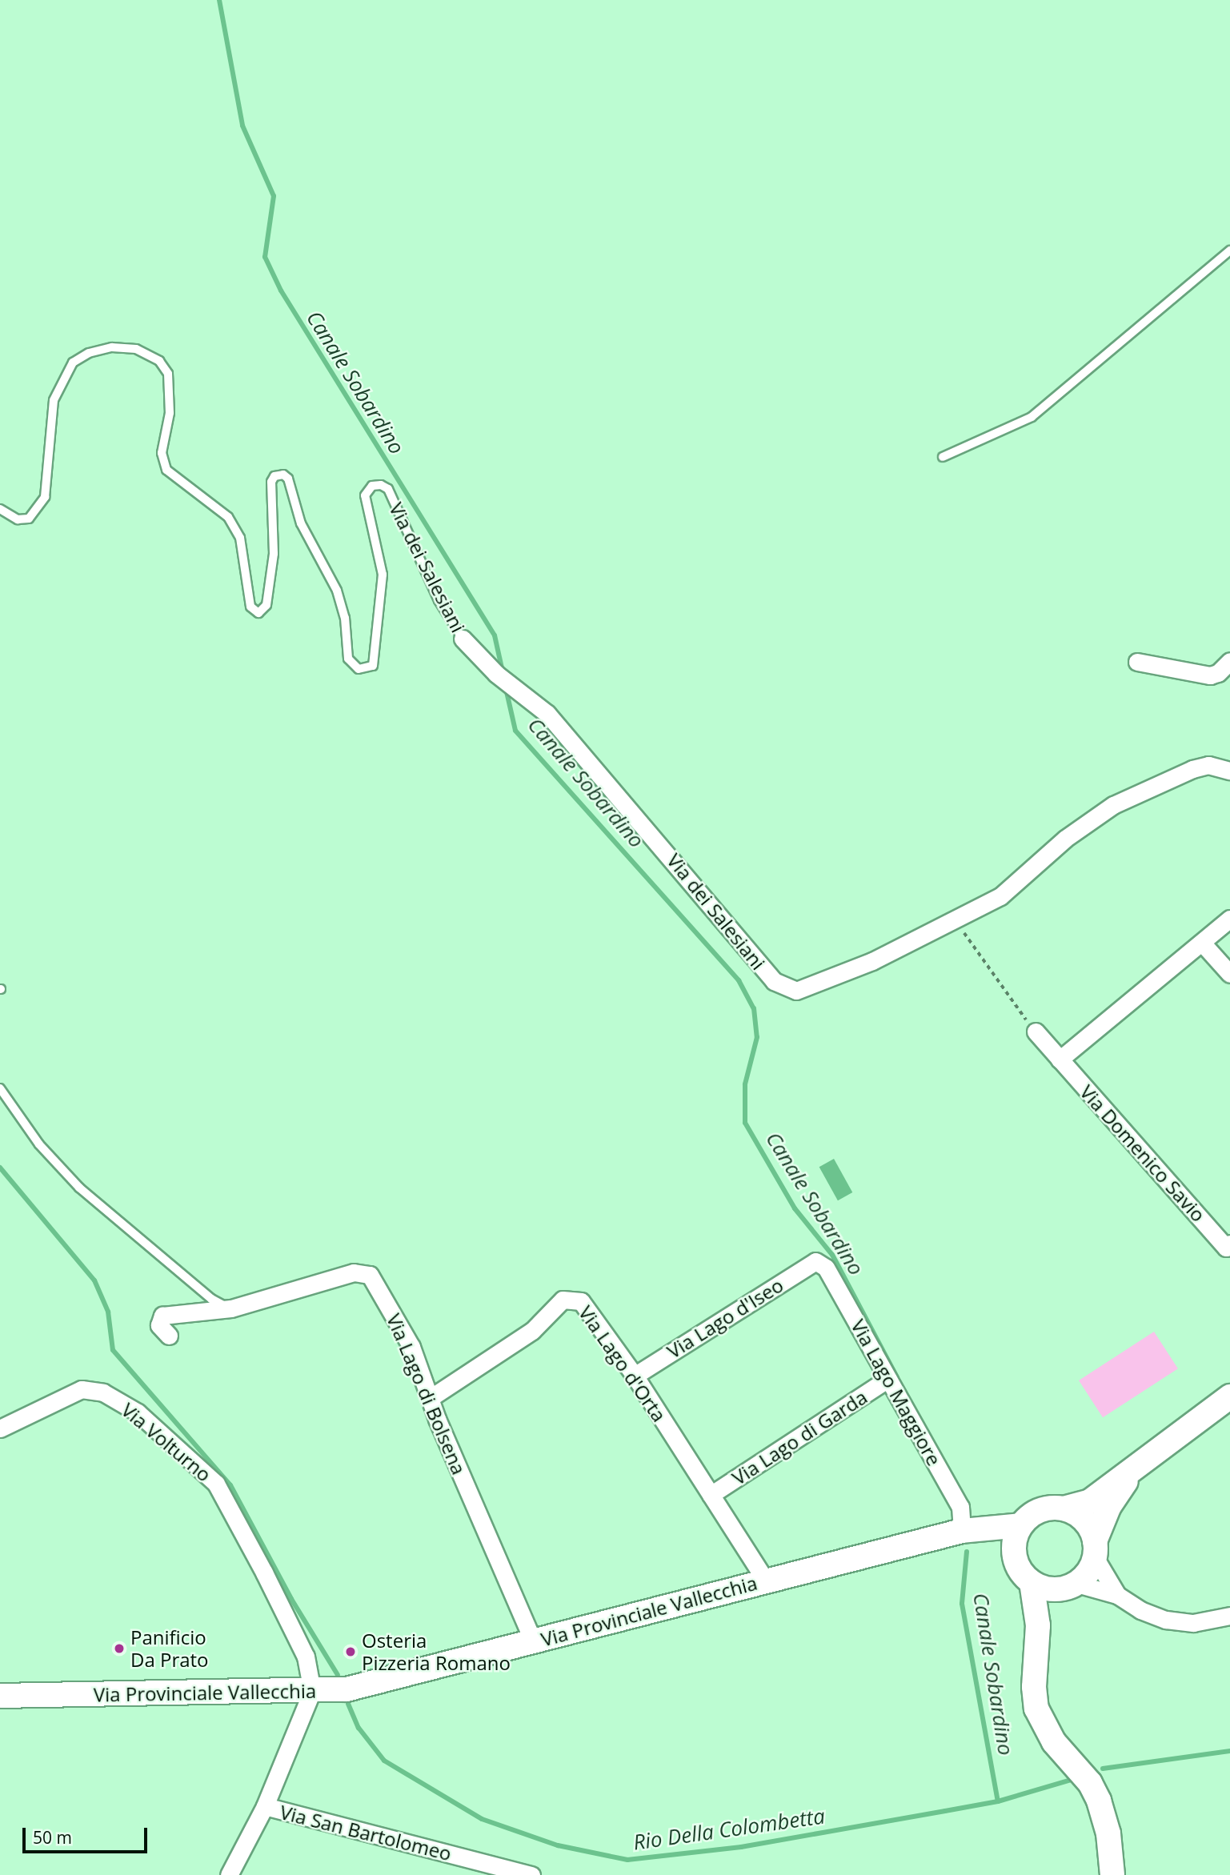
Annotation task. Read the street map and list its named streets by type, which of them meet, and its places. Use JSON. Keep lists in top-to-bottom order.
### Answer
{
  "streets": {
    "main road": ["Via Provinciale Vallecchia"],
    "street": [
      "Via dei Salesiani",
      "Via Domenico Savio",
      "Via Lago d'Iseo",
      "Via Lago d'Orta",
      "Via Lago Maggiore",
      "Via Lago di Bolsena",
      "Via Lago di Garda",
      "Via Volturno",
      "Via San Bartolomeo"
    ]
  },
  "crossings": [
    ["Via Lago d'Iseo", "Via Lago d'Orta"],
    ["Via Lago d'Iseo", "Via Lago Maggiore"],
    ["Via Lago d'Orta", "Via Lago di Bolsena"],
    ["Via Lago d'Orta", "Via Lago di Garda"],
    ["Via Lago d'Orta", "Via Provinciale Vallecchia"],
    ["Via Lago Maggiore", "Via Lago di Garda"],
    ["Via Lago Maggiore", "Via Provinciale Vallecchia"],
    ["Via Lago di Bolsena", "Via Provinciale Vallecchia"],
    ["Via Volturno", "Via Provinciale Vallecchia"],
    ["Via Volturno", "Via San Bartolomeo"],
    ["Via Provinciale Vallecchia", "Via San Bartolomeo"]
  ],
  "water": ["Canale Sobardino", "Rio Della Colombetta"],
  "places": ["Panificio Da Prato", "Osteria Pizzeria Romano"],
  "scale_bar": "50 m"
}
